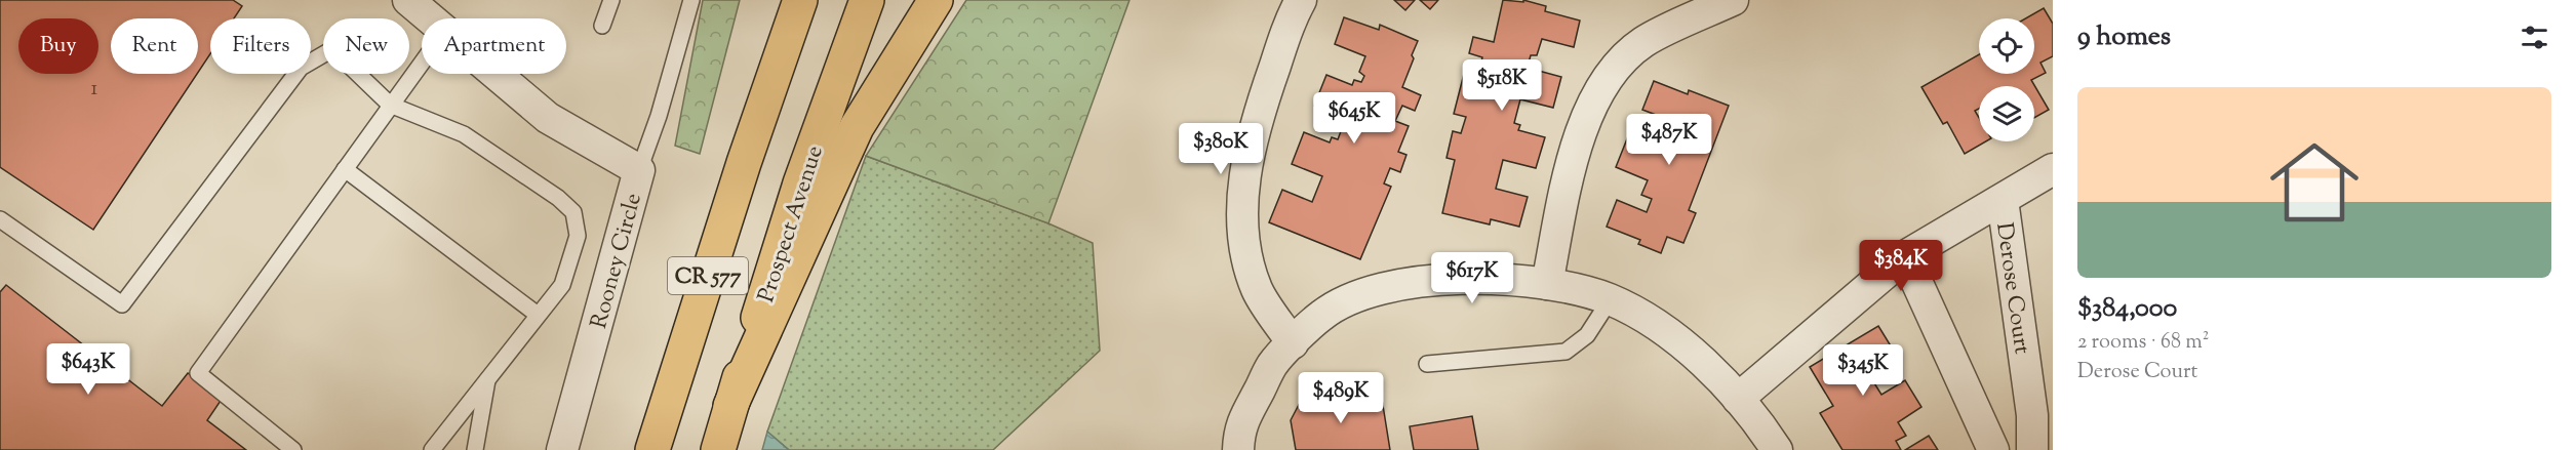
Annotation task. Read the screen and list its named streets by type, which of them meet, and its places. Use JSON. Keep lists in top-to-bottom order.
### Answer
{
  "streets": {
    "main road": ["Prospect Avenue", "CR 577"],
    "street": ["Rooney Circle", "Derose Court"]
  },
  "house_numbers": ["1"],
  "page": {
    "heading": "9 homes",
    "chip": [
      "Buy",
      "Rent",
      "Filters",
      "New",
      "Apartment"
    ],
    "price": [
      "$518K",
      "$645K",
      "$487K",
      "$380K",
      "$384K",
      "$617K",
      "$643K",
      "$345K",
      "$489K"
    ],
    "list": [
      {
        "name": "$384,000",
        "note": "2 rooms · 68 m² · Derose Court"
      }
    ]
  }
}
